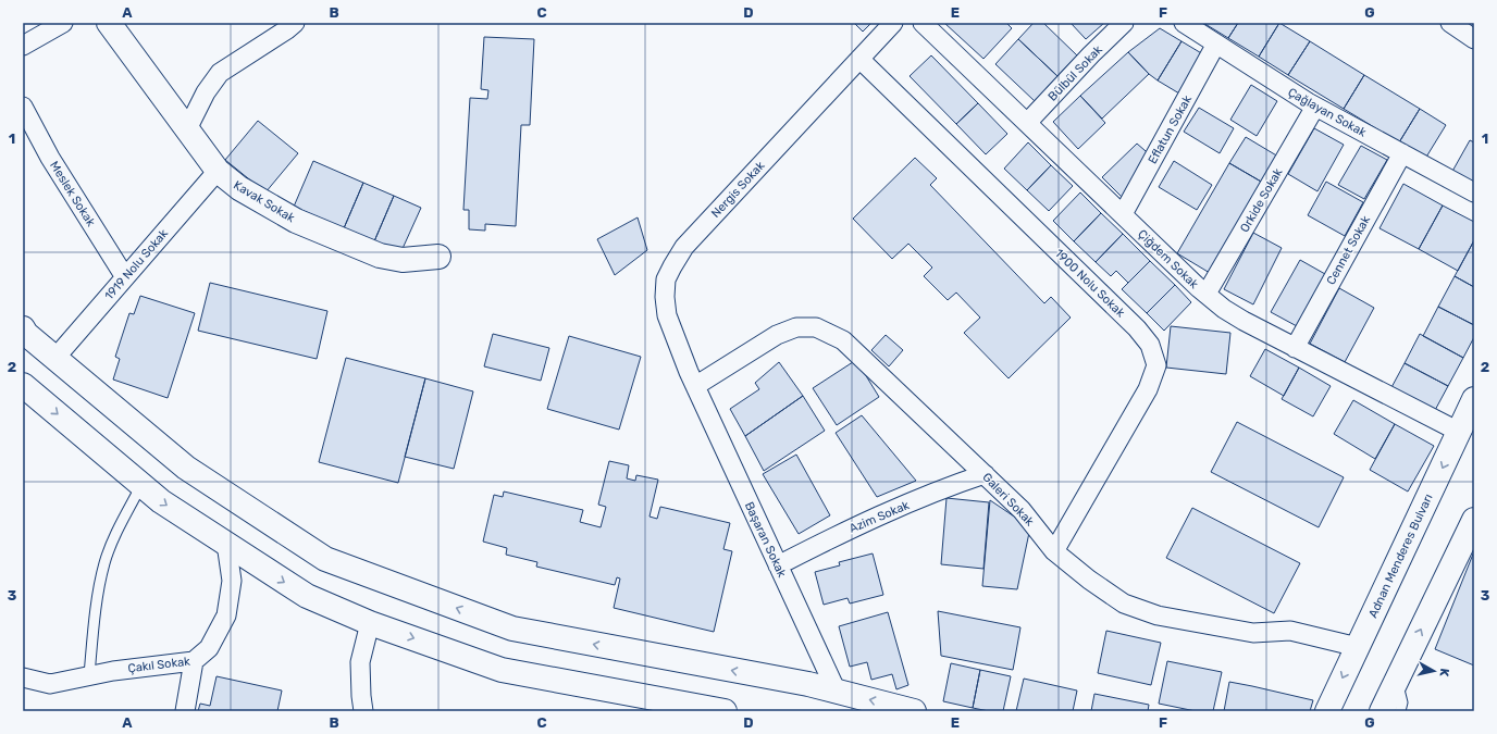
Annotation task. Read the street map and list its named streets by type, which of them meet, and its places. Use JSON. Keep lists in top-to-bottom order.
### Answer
{
  "streets": {
    "main road": ["Kavak Sokak", "Adnan Menderes Bulvarı"],
    "street": [
      "Bülbül Sokak",
      "Çağlayan Sokak",
      "Eflatun Sokak",
      "Nergis Sokak",
      "Meslek Sokak",
      "Orkide Sokak",
      "Cennet Sokak",
      "Çiğdem Sokak",
      "1919 Nolu Sokak",
      "1900 Nolu Sokak",
      "Galeri Sokak",
      "Azim Sokak",
      "Başaran Sokak",
      "Çakıl Sokak"
    ]
  },
  "crossings": [
    ["Bülbül Sokak", "Çiğdem Sokak"],
    ["Çağlayan Sokak", "Eflatun Sokak"],
    ["Çağlayan Sokak", "Orkide Sokak"],
    ["Çağlayan Sokak", "Cennet Sokak"],
    ["Eflatun Sokak", "Çiğdem Sokak"],
    ["Nergis Sokak", "1900 Nolu Sokak"],
    ["Nergis Sokak", "Galeri Sokak"],
    ["Nergis Sokak", "Başaran Sokak"],
    ["Meslek Sokak", "1919 Nolu Sokak"],
    ["Orkide Sokak", "Çiğdem Sokak"],
    ["Kavak Sokak", "1919 Nolu Sokak"],
    ["Cennet Sokak", "Çiğdem Sokak"],
    ["Çiğdem Sokak", "Adnan Menderes Bulvarı"],
    ["1900 Nolu Sokak", "Galeri Sokak"],
    ["Galeri Sokak", "Azim Sokak"],
    ["Galeri Sokak", "Başaran Sokak"],
    ["Galeri Sokak", "Adnan Menderes Bulvarı"],
    ["Azim Sokak", "Başaran Sokak"]
  ],
  "north": "right",
  "grid": {
    "columns": [
      "A",
      "B",
      "C",
      "D",
      "E",
      "F",
      "G"
    ],
    "rows": ["1", "2", "3"]
  }
}
